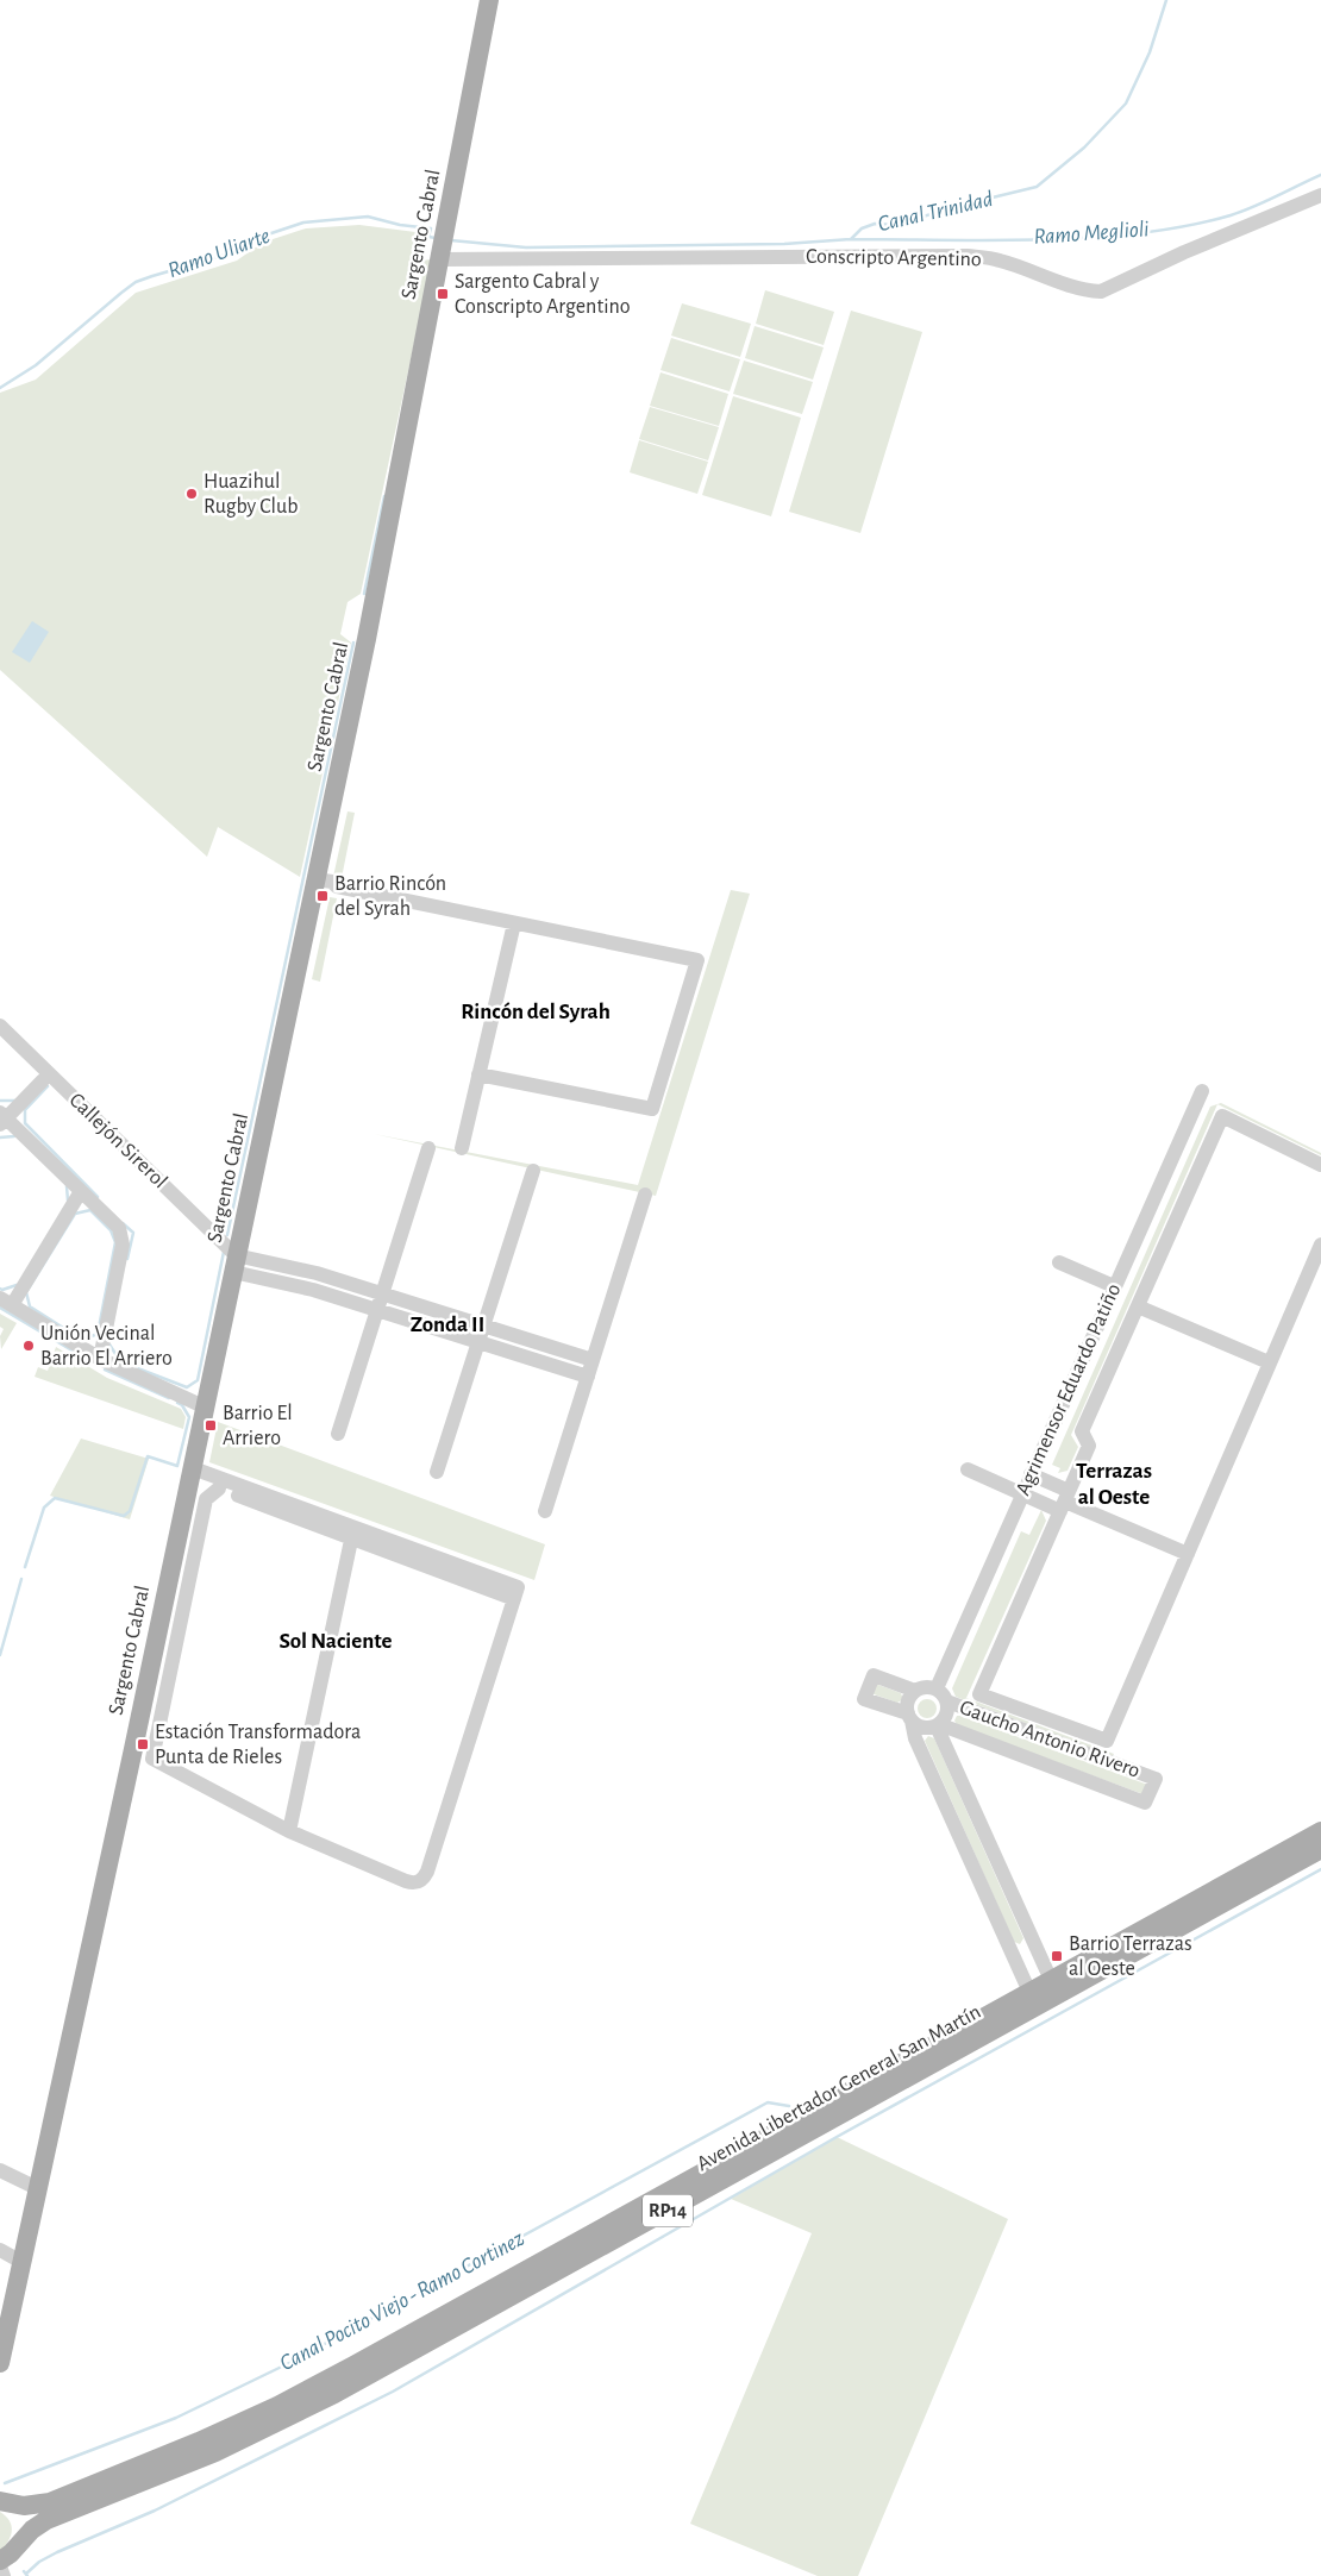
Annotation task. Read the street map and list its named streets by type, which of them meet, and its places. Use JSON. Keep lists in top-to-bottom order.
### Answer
{
  "streets": {
    "main road": ["Sargento Cabral", "Avenida Libertador General San Martín", "RP14"],
    "street": [
      "Conscripto Argentino",
      "Callejón Sirerol",
      "Agrimensor Eduardo Patiño",
      "Gaucho Antonio Rivero"
    ]
  },
  "crossings": [
    ["Sargento Cabral", "Conscripto Argentino"],
    ["Sargento Cabral", "Callejón Sirerol"],
    ["Agrimensor Eduardo Patiño", "Gaucho Antonio Rivero"],
    ["Avenida Libertador General San Martín", "RP14"]
  ],
  "districts": [
    "Rincón del Syrah",
    "Zonda II",
    "Terrazas al Oeste",
    "Sol Naciente"
  ],
  "water": [
    "Canal Trinidad",
    "Ramo Meglioli",
    "Ramo Uliarte",
    "Canal Pocito Viejo - Ramo Cortinez"
  ],
  "places": {
    "transit": [
      "Sargento Cabral y Conscripto Argentino",
      "Barrio Rincón del Syrah",
      "Barrio El Arriero",
      "Estación Transformadora Punta de Rieles",
      "Barrio Terrazas al Oeste"
    ],
    "other": ["Huazihul Rugby Club", "Unión Vecinal Barrio El Arriero"]
  }
}
